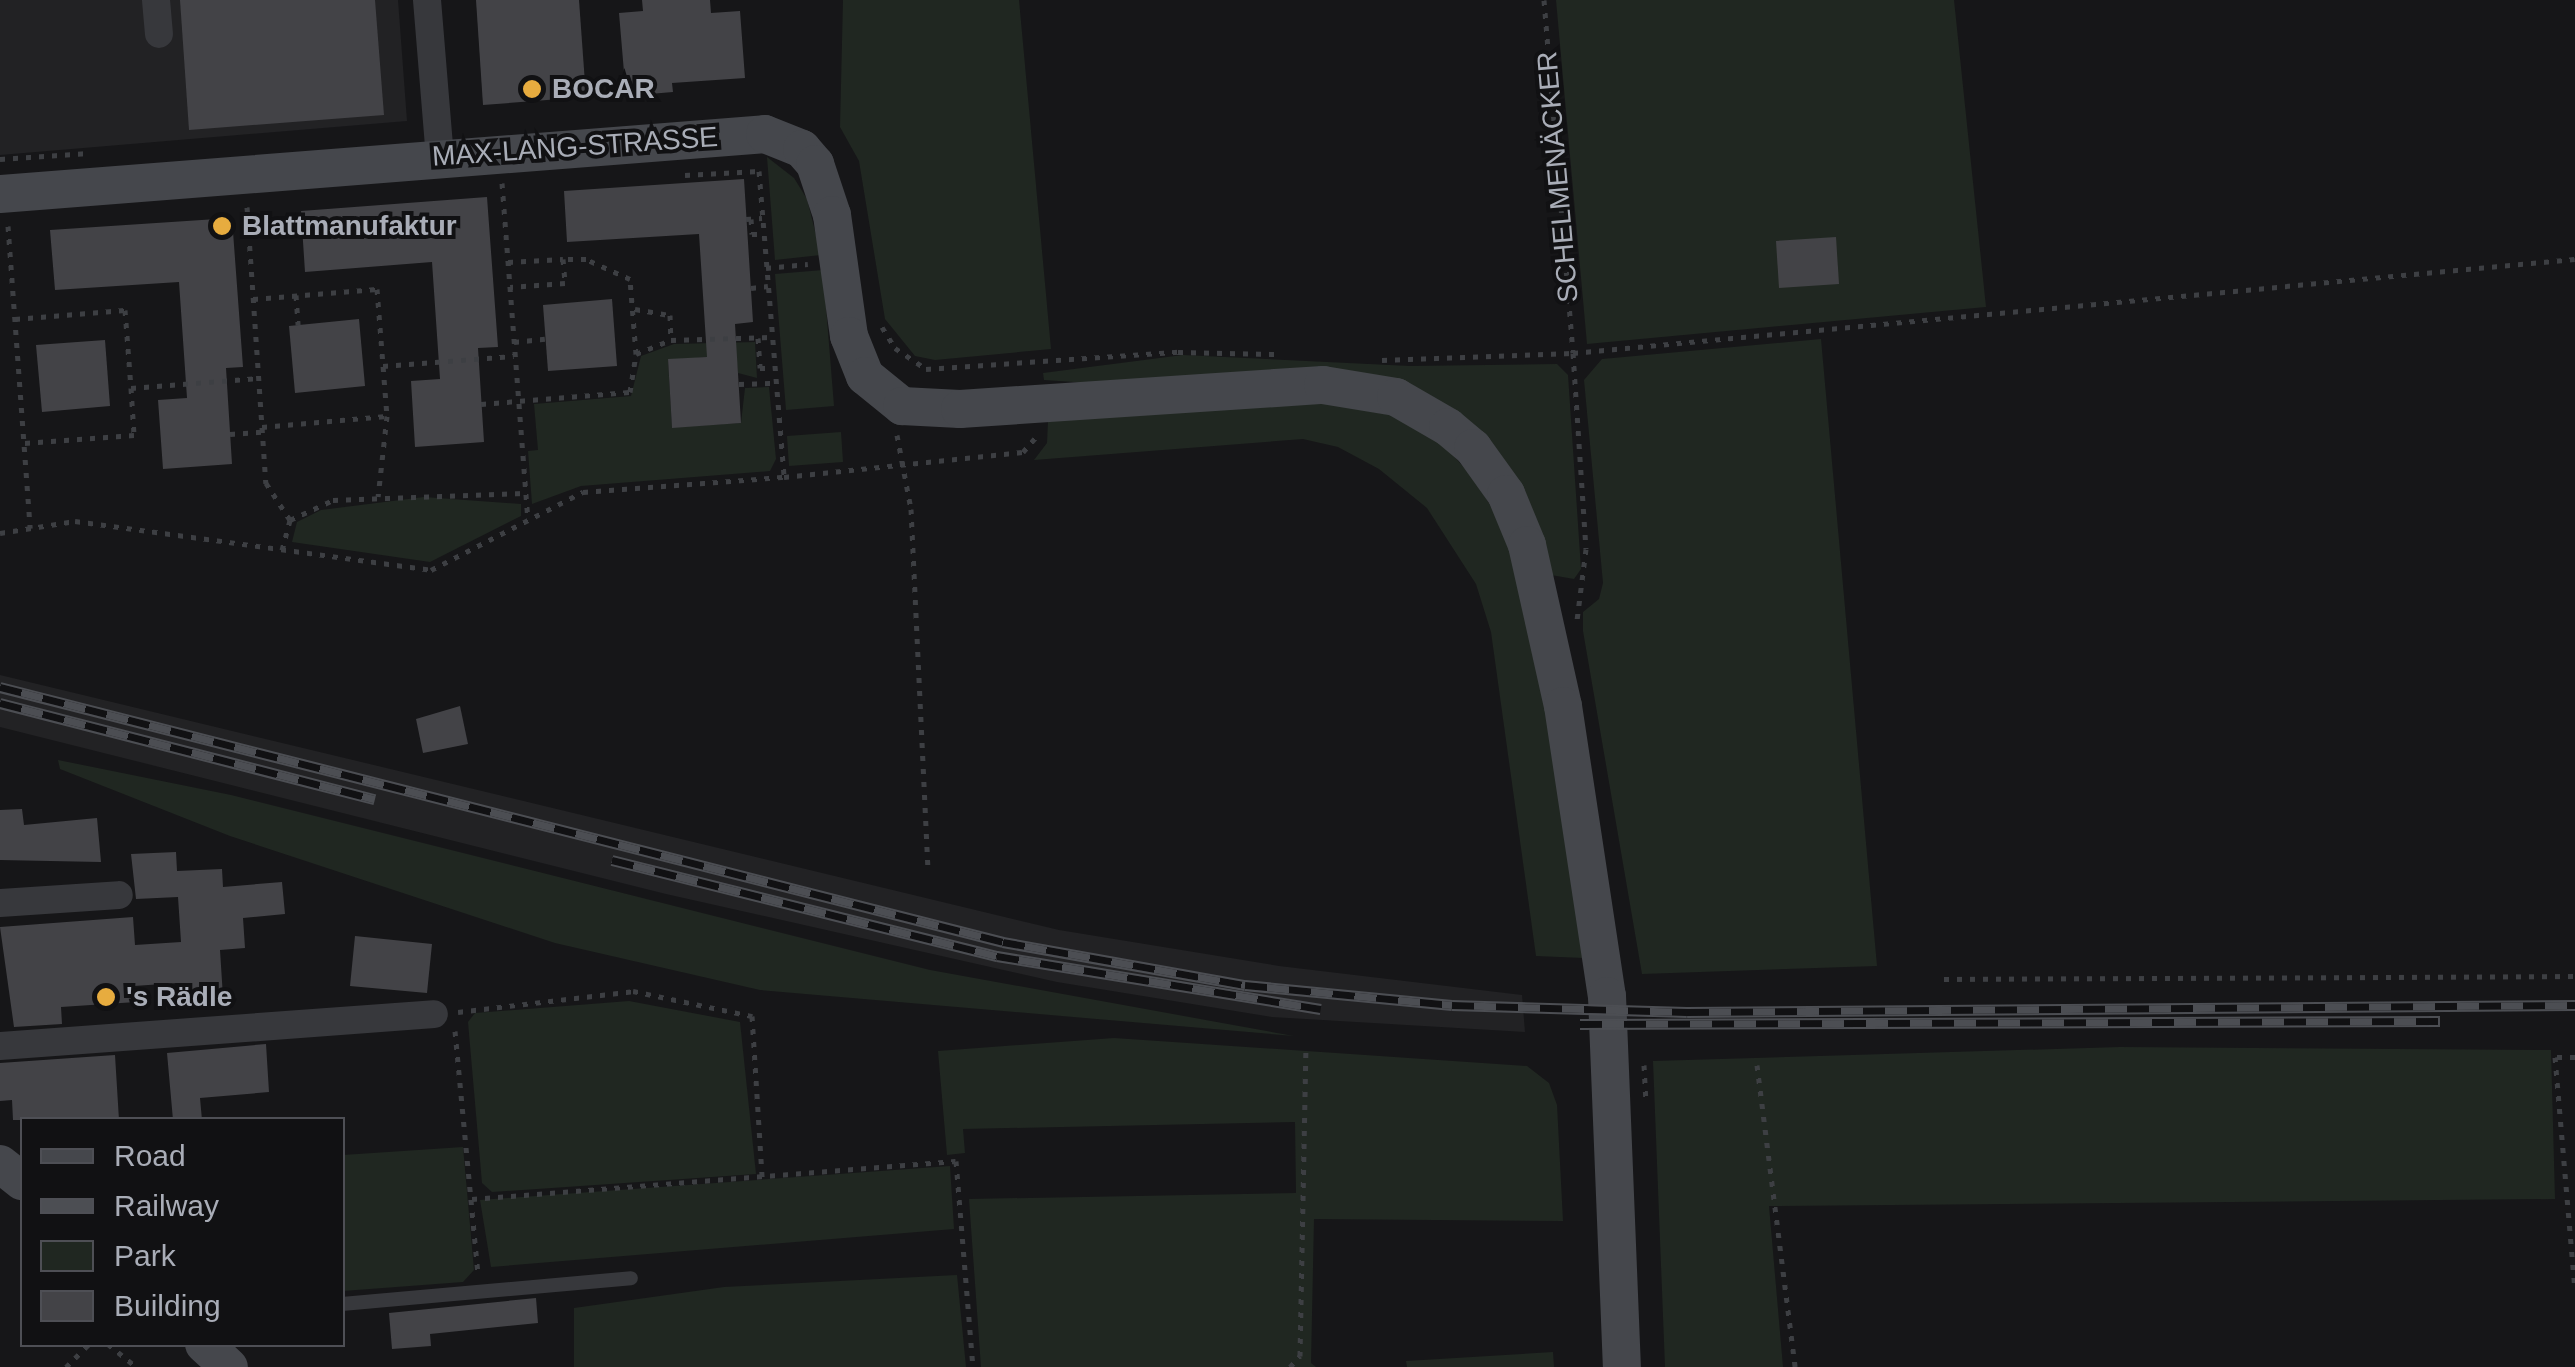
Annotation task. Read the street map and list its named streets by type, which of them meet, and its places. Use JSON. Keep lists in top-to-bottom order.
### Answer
{
  "streets": {
    "main road": ["MAX-LANG-STRASSE"],
    "path": ["SCHELMENÄCKER"]
  },
  "places": ["BOCAR", "Blattmanufaktur", "'s Rädle"],
  "legend": [
    "Road",
    "Railway",
    "Park",
    "Building"
  ]
}
